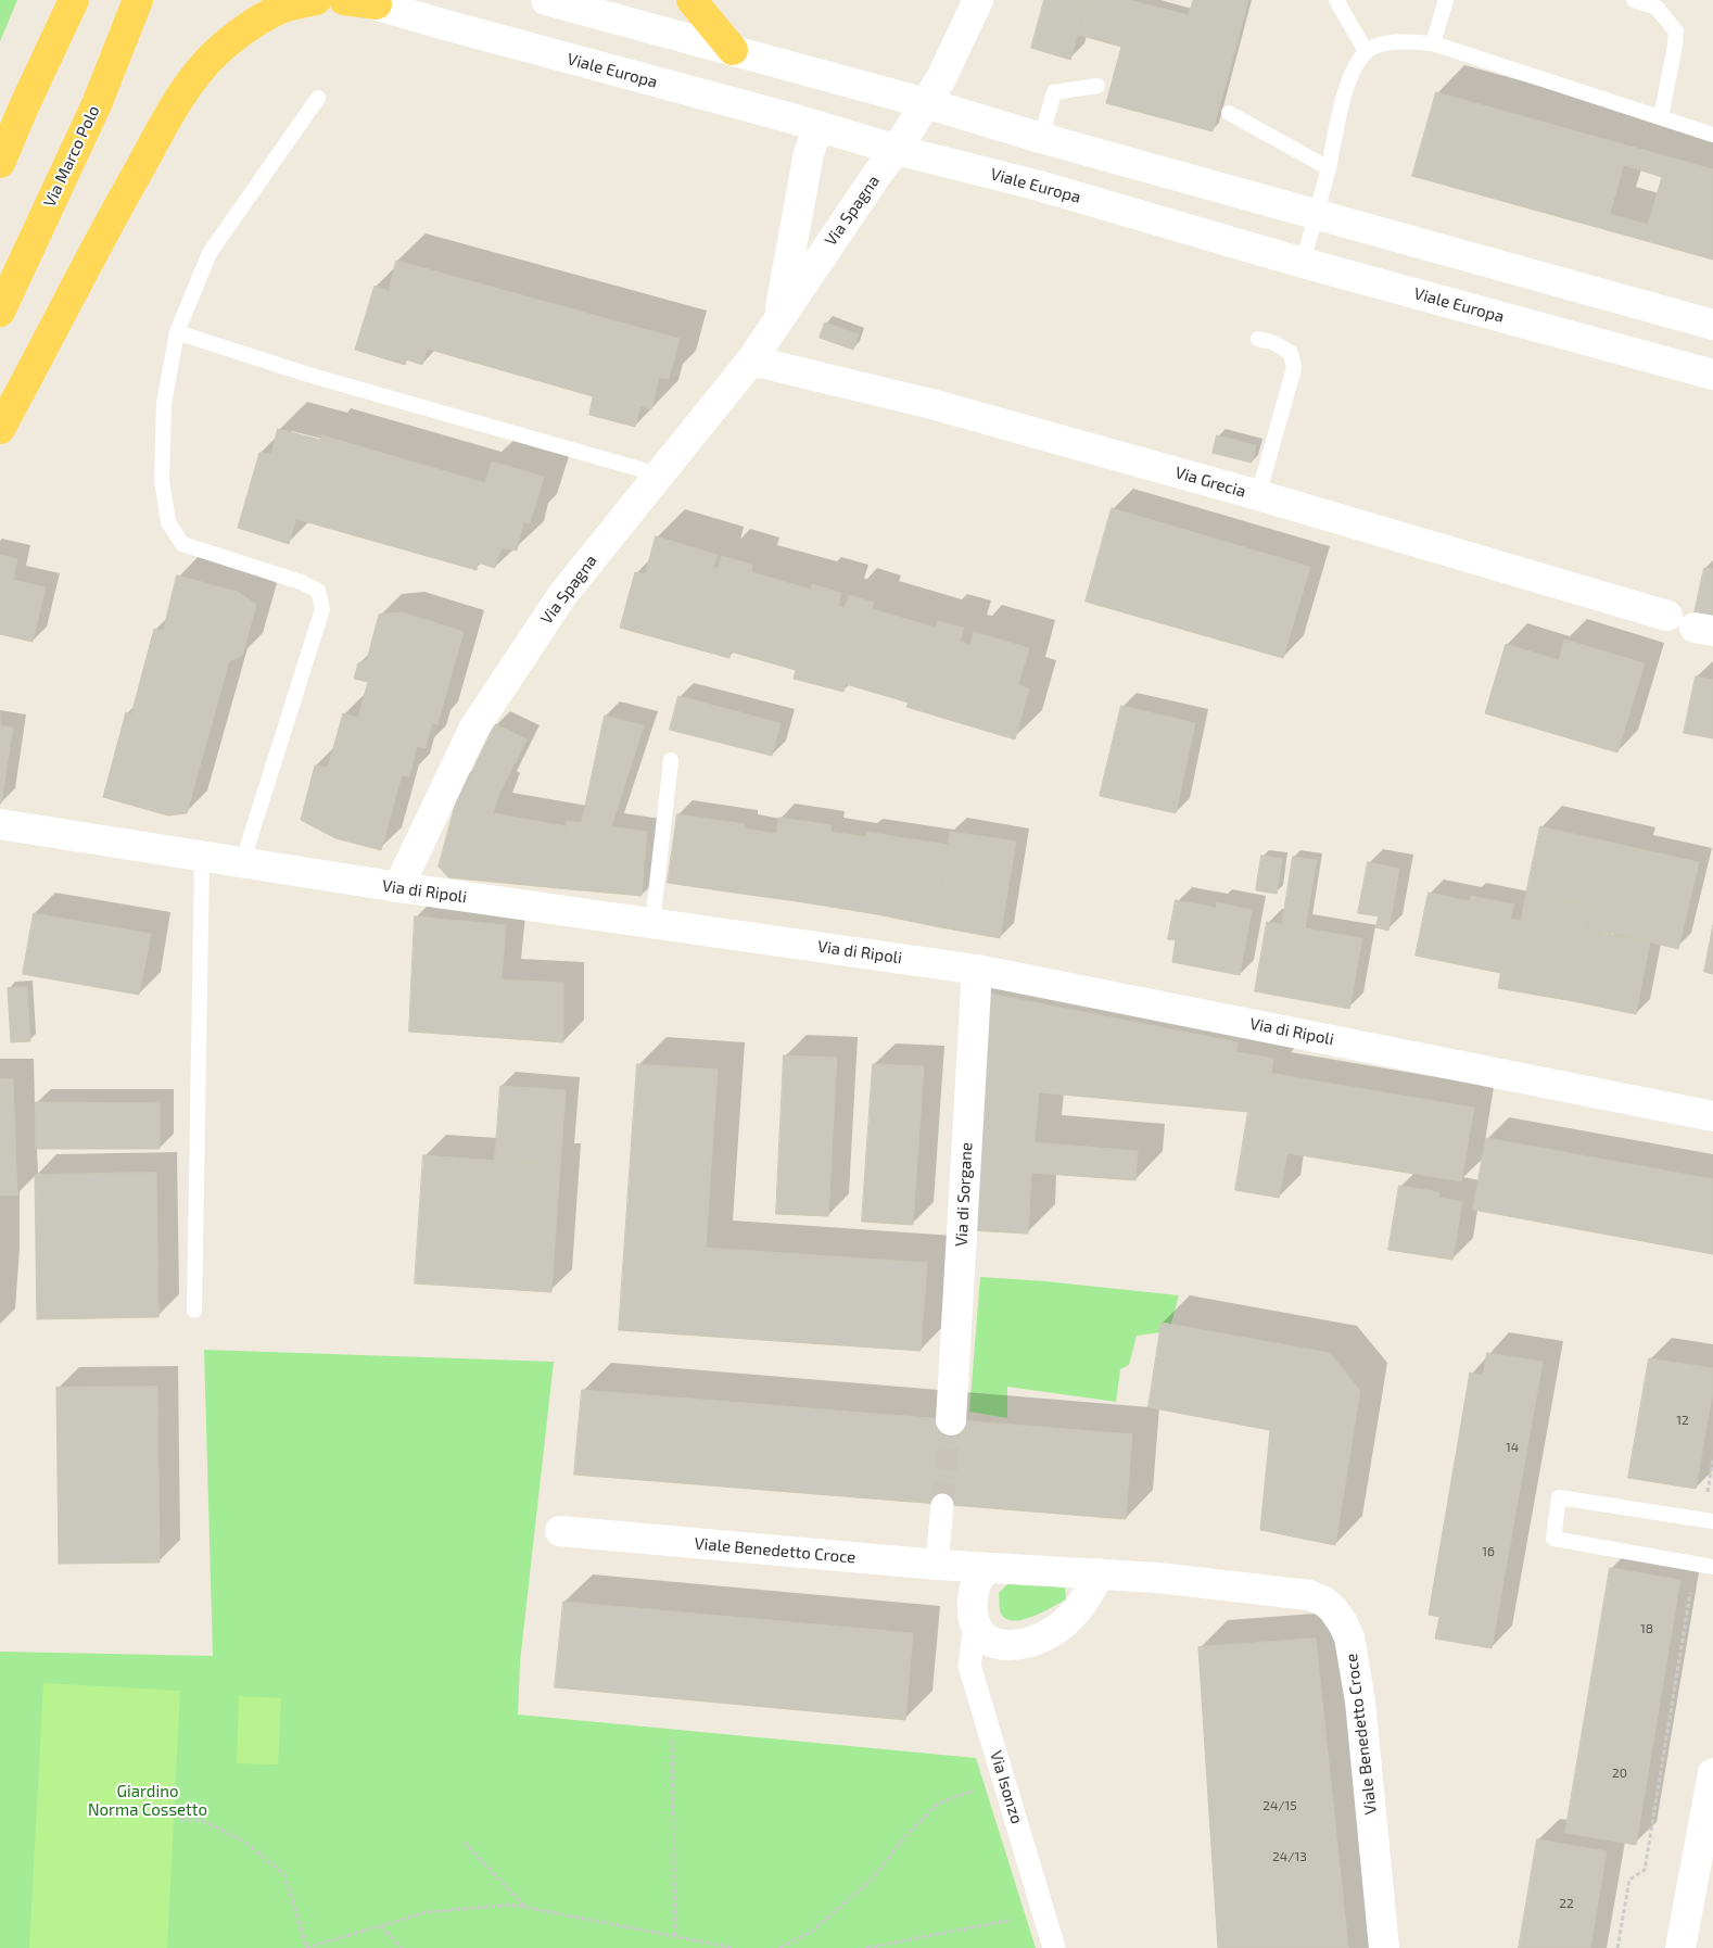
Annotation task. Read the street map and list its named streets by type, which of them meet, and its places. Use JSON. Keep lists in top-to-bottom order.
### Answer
{
  "streets": {
    "highway": ["Via Marco Polo"],
    "street": [
      "Viale Europa",
      "Via Spagna",
      "Via Grecia",
      "Via di Ripoli",
      "Via di Sorgane",
      "Viale Benedetto Croce",
      "Via Isonzo"
    ]
  },
  "crossings": [
    ["Viale Europa", "Via Spagna"],
    ["Via Spagna", "Via Grecia"],
    ["Via Spagna", "Via di Ripoli"],
    ["Via di Ripoli", "Via di Sorgane"],
    ["Viale Benedetto Croce", "Via Isonzo"]
  ],
  "parks": ["Giardino Norma Cossetto"],
  "house_numbers": [
    "12",
    "14",
    "16",
    "18",
    "20",
    "24/15",
    "24/13",
    "22"
  ]
}
